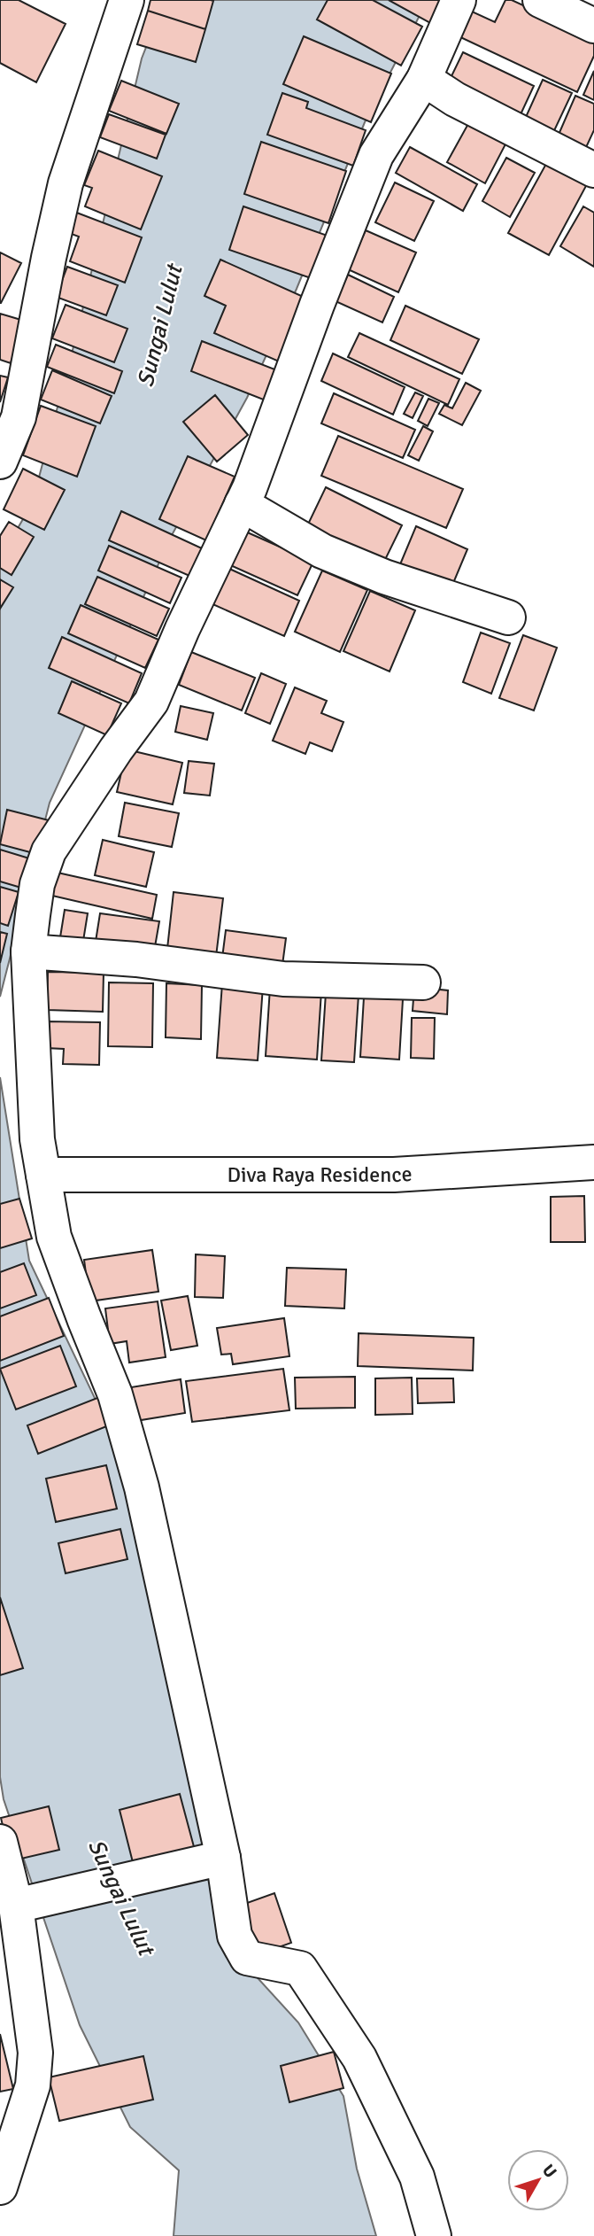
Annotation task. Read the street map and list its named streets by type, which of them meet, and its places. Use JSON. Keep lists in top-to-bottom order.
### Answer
{
  "streets": {
    "street": ["Diva Raya Residence"]
  },
  "water": ["Sungai Lulut"],
  "north": "top right"
}
